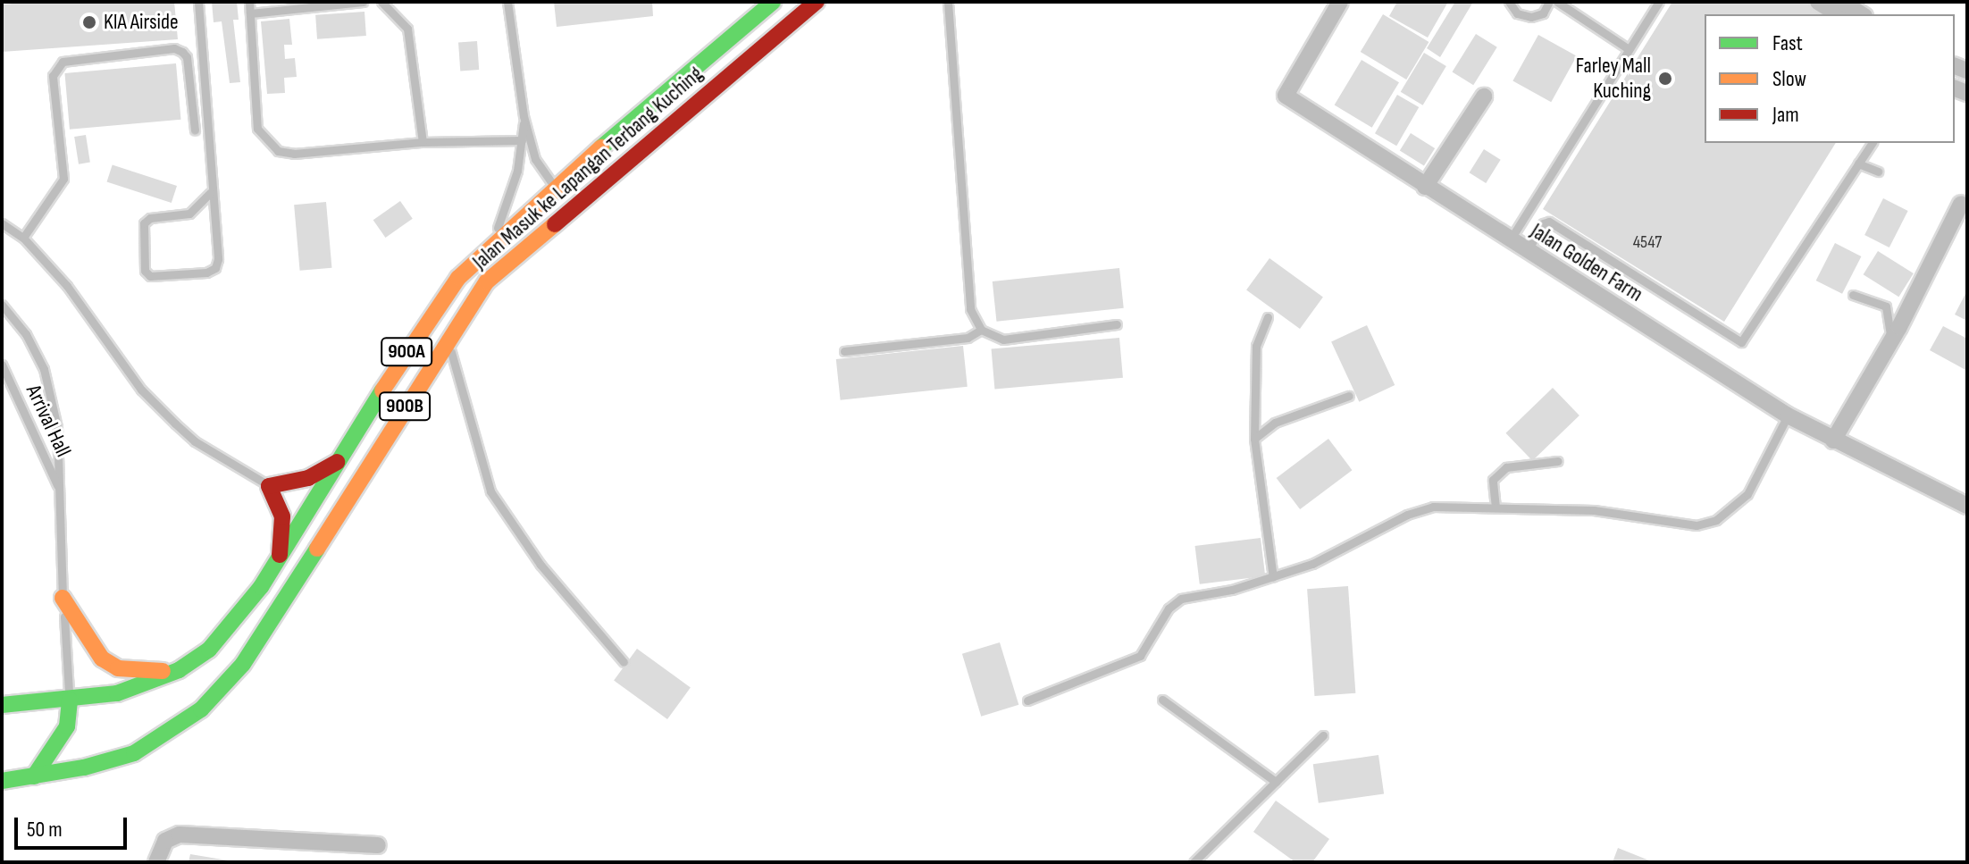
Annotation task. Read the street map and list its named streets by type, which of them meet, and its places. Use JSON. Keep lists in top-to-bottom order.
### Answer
{
  "streets": {
    "highway": ["Jalan Masuk ke Lapangan Terbang Kuching", "900A", "900B"],
    "street": ["Jalan Golden Farm"],
    "lane": ["Arrival Hall"]
  },
  "places": ["KIA Airside", "Farley Mall Kuching"],
  "house_numbers": ["4547"],
  "legend": ["Fast", "Slow", "Jam"],
  "scale_bar": "50 m"
}
